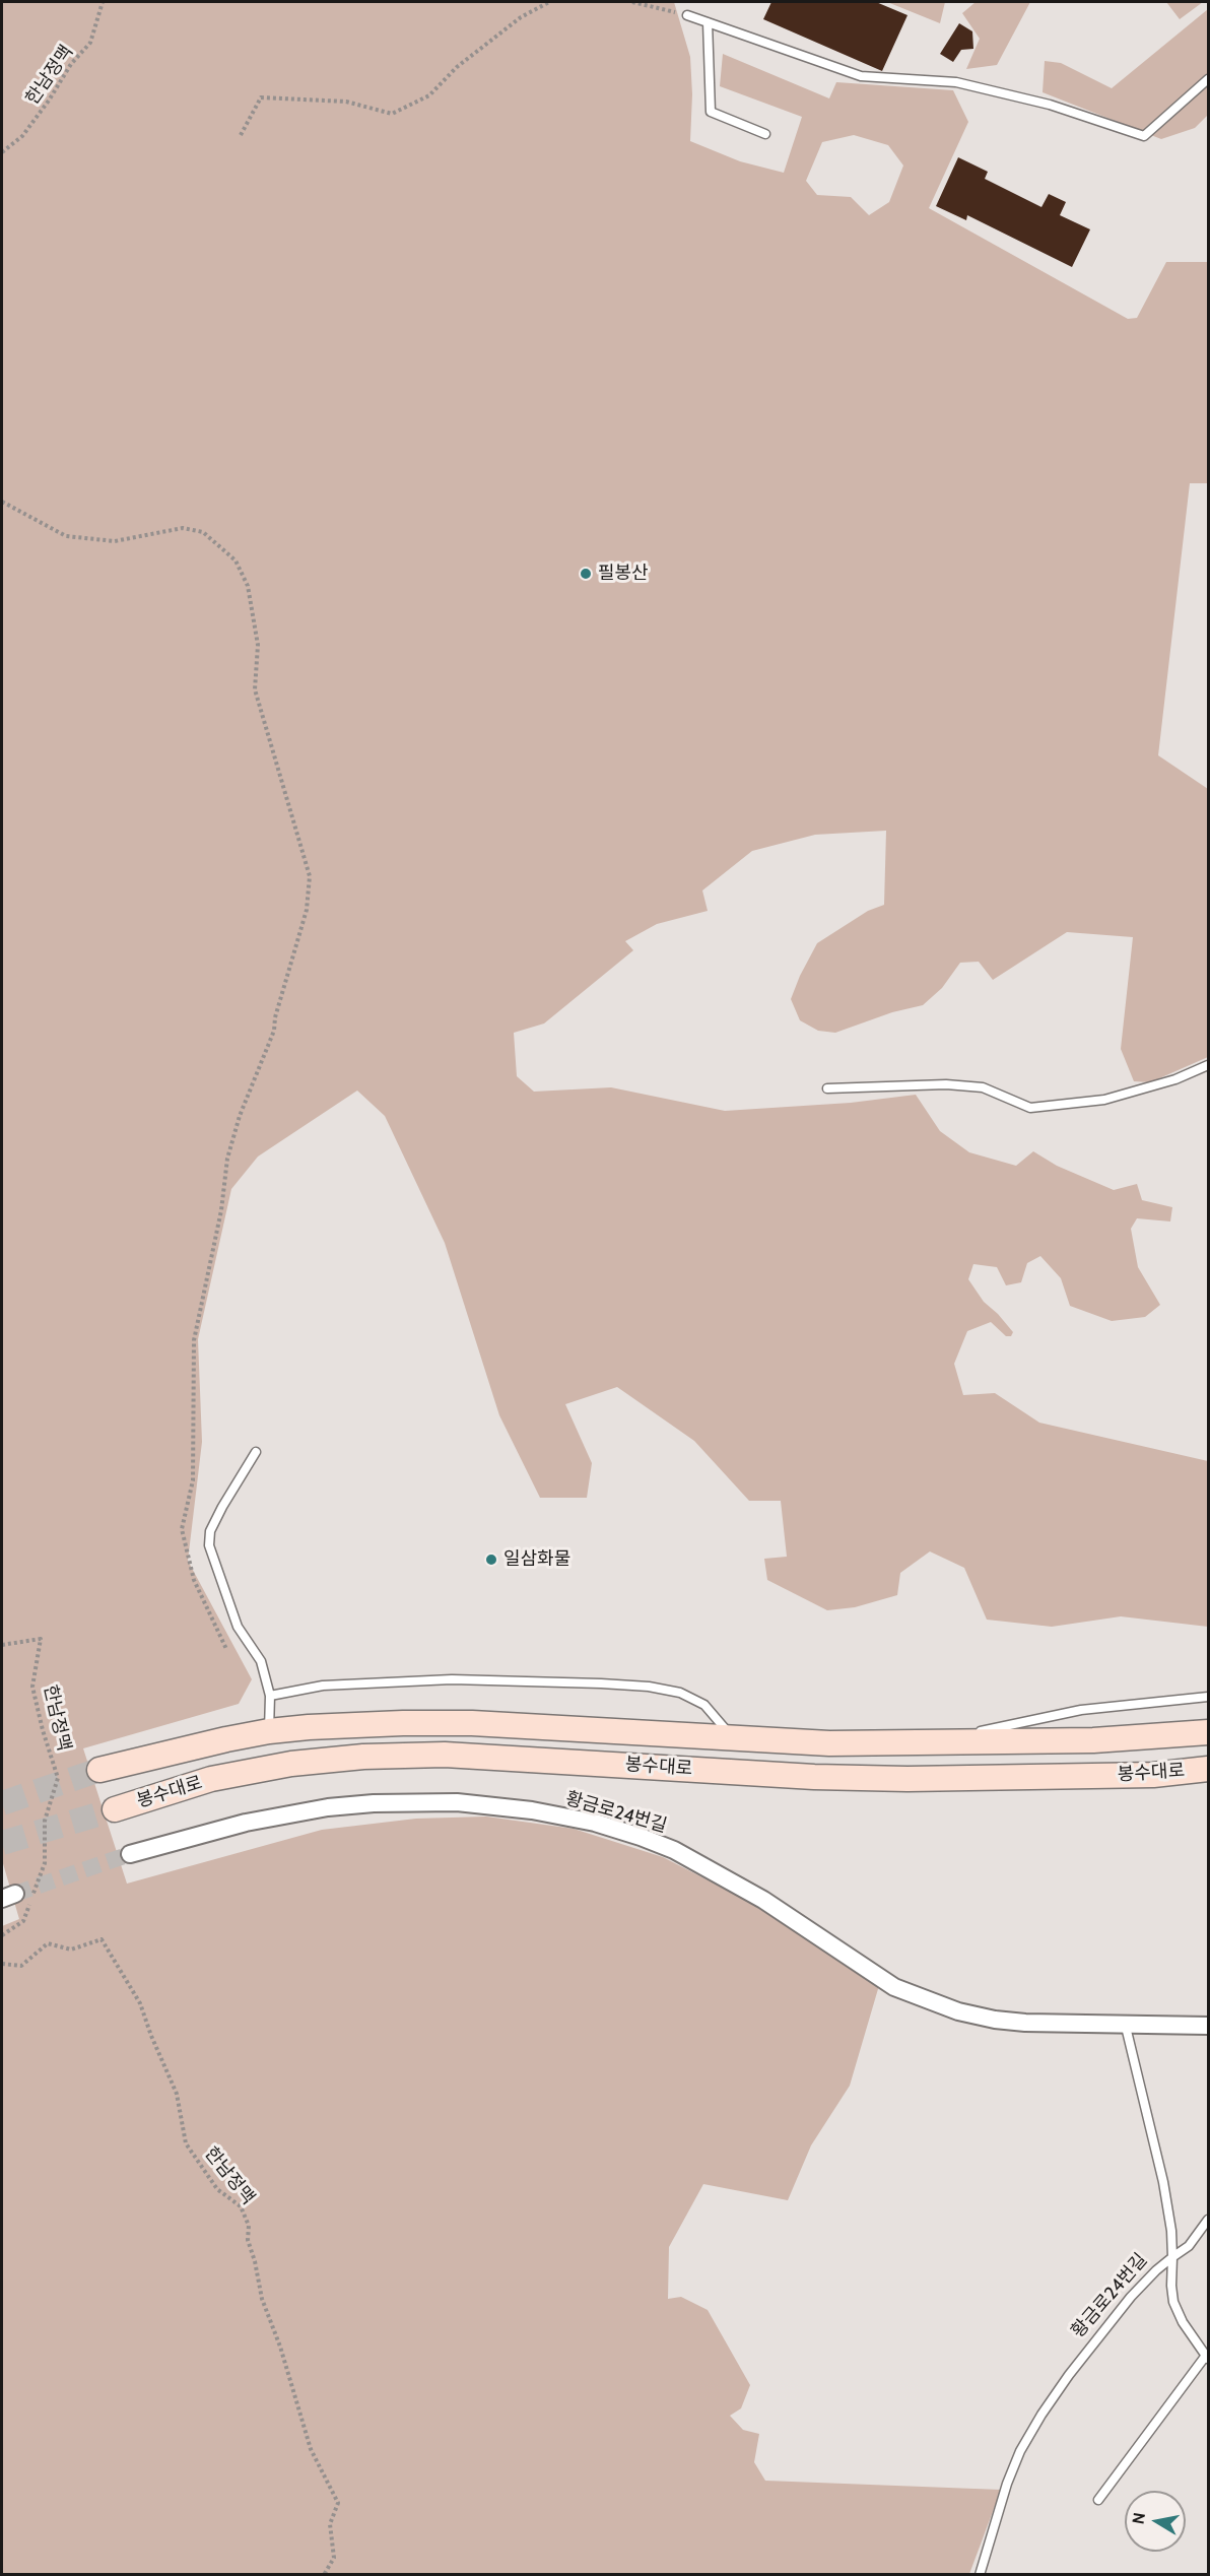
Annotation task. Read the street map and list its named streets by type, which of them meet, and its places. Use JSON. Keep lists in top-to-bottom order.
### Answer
{
  "streets": {
    "main road": ["봉수대로"],
    "street": ["황금로24번길"],
    "path": ["한남정맥"]
  },
  "places": ["필봉산", "일삼화물"],
  "north": "left"
}
